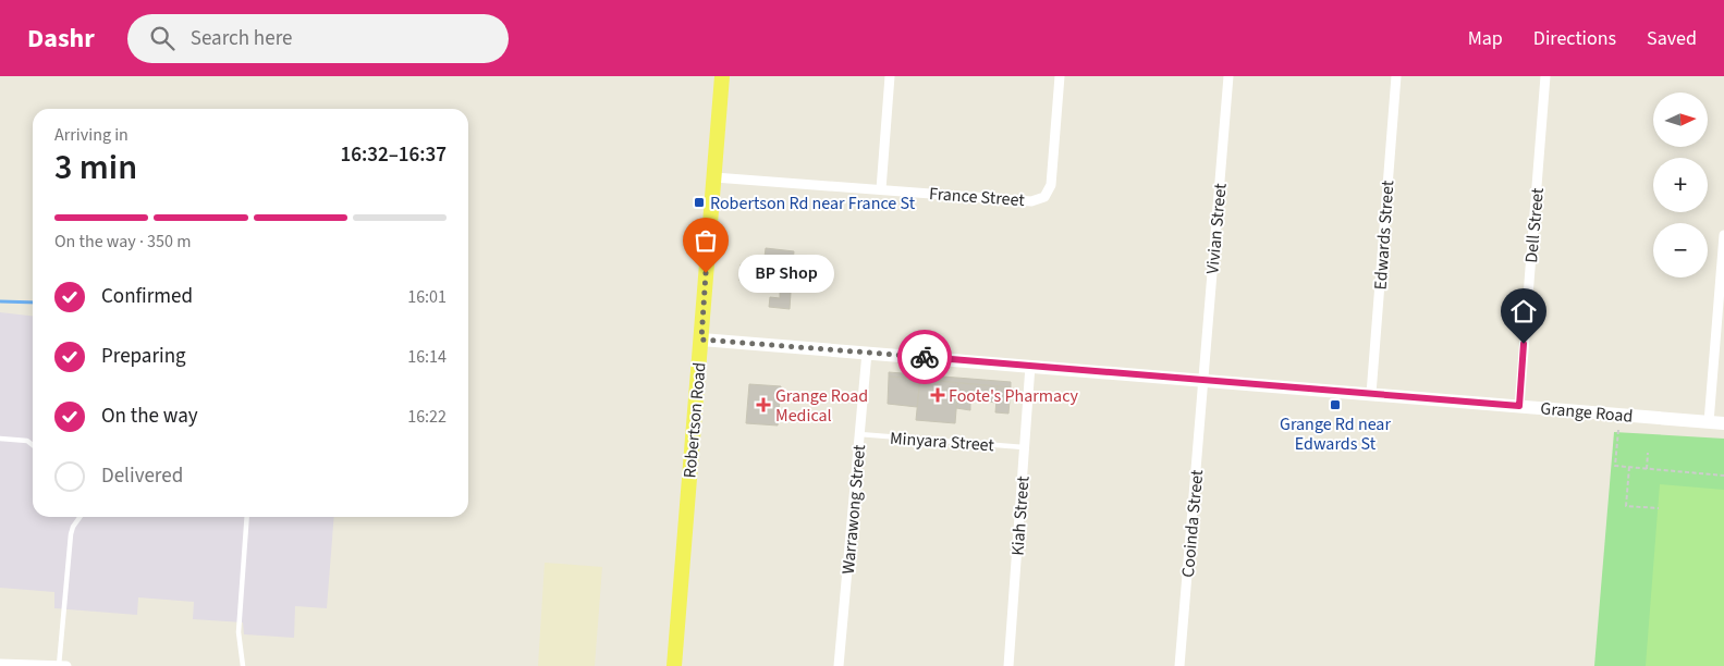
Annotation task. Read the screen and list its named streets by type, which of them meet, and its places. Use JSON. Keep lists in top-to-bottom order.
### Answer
{
  "streets": {
    "main road": ["Grange Road", "Robertson Road"],
    "street": [
      "France Street",
      "Dell Street",
      "Vivian Street",
      "Edwards Street",
      "Warrawong Street",
      "Kiah Street",
      "Cooinda Street"
    ],
    "lane": ["Minyara Street"]
  },
  "crossings": [
    ["France Street", "Robertson Road"],
    ["Dell Street", "Grange Road"],
    ["Vivian Street", "Grange Road"],
    ["Vivian Street", "Cooinda Street"],
    ["Edwards Street", "Grange Road"],
    ["Grange Road", "Robertson Road"],
    ["Grange Road", "Warrawong Street"],
    ["Grange Road", "Kiah Street"],
    ["Grange Road", "Cooinda Street"],
    ["Minyara Street", "Warrawong Street"],
    ["Minyara Street", "Kiah Street"]
  ],
  "places": {
    "transit": ["Robertson Rd near France St", "Grange Rd near Edwards St"],
    "other": ["BP Shop"],
    "health": ["Foote's Pharmacy", "Grange Road Medical"]
  },
  "north": "right",
  "page": {
    "header": "Dashr",
    "search": "Search here",
    "nav": ["Map", "Directions", "Saved"],
    "map_buttons": ["+", "−"],
    "heading": ["3 min", "Arriving in", "16:32–16:37"],
    "bar": "On the way · 350 m",
    "bubble": "BP Shop",
    "list": [
      ["Confirmed", "16:01"],
      ["Preparing", "16:14"],
      ["On the way", "16:22"],
      "Delivered"
    ]
  }
}
